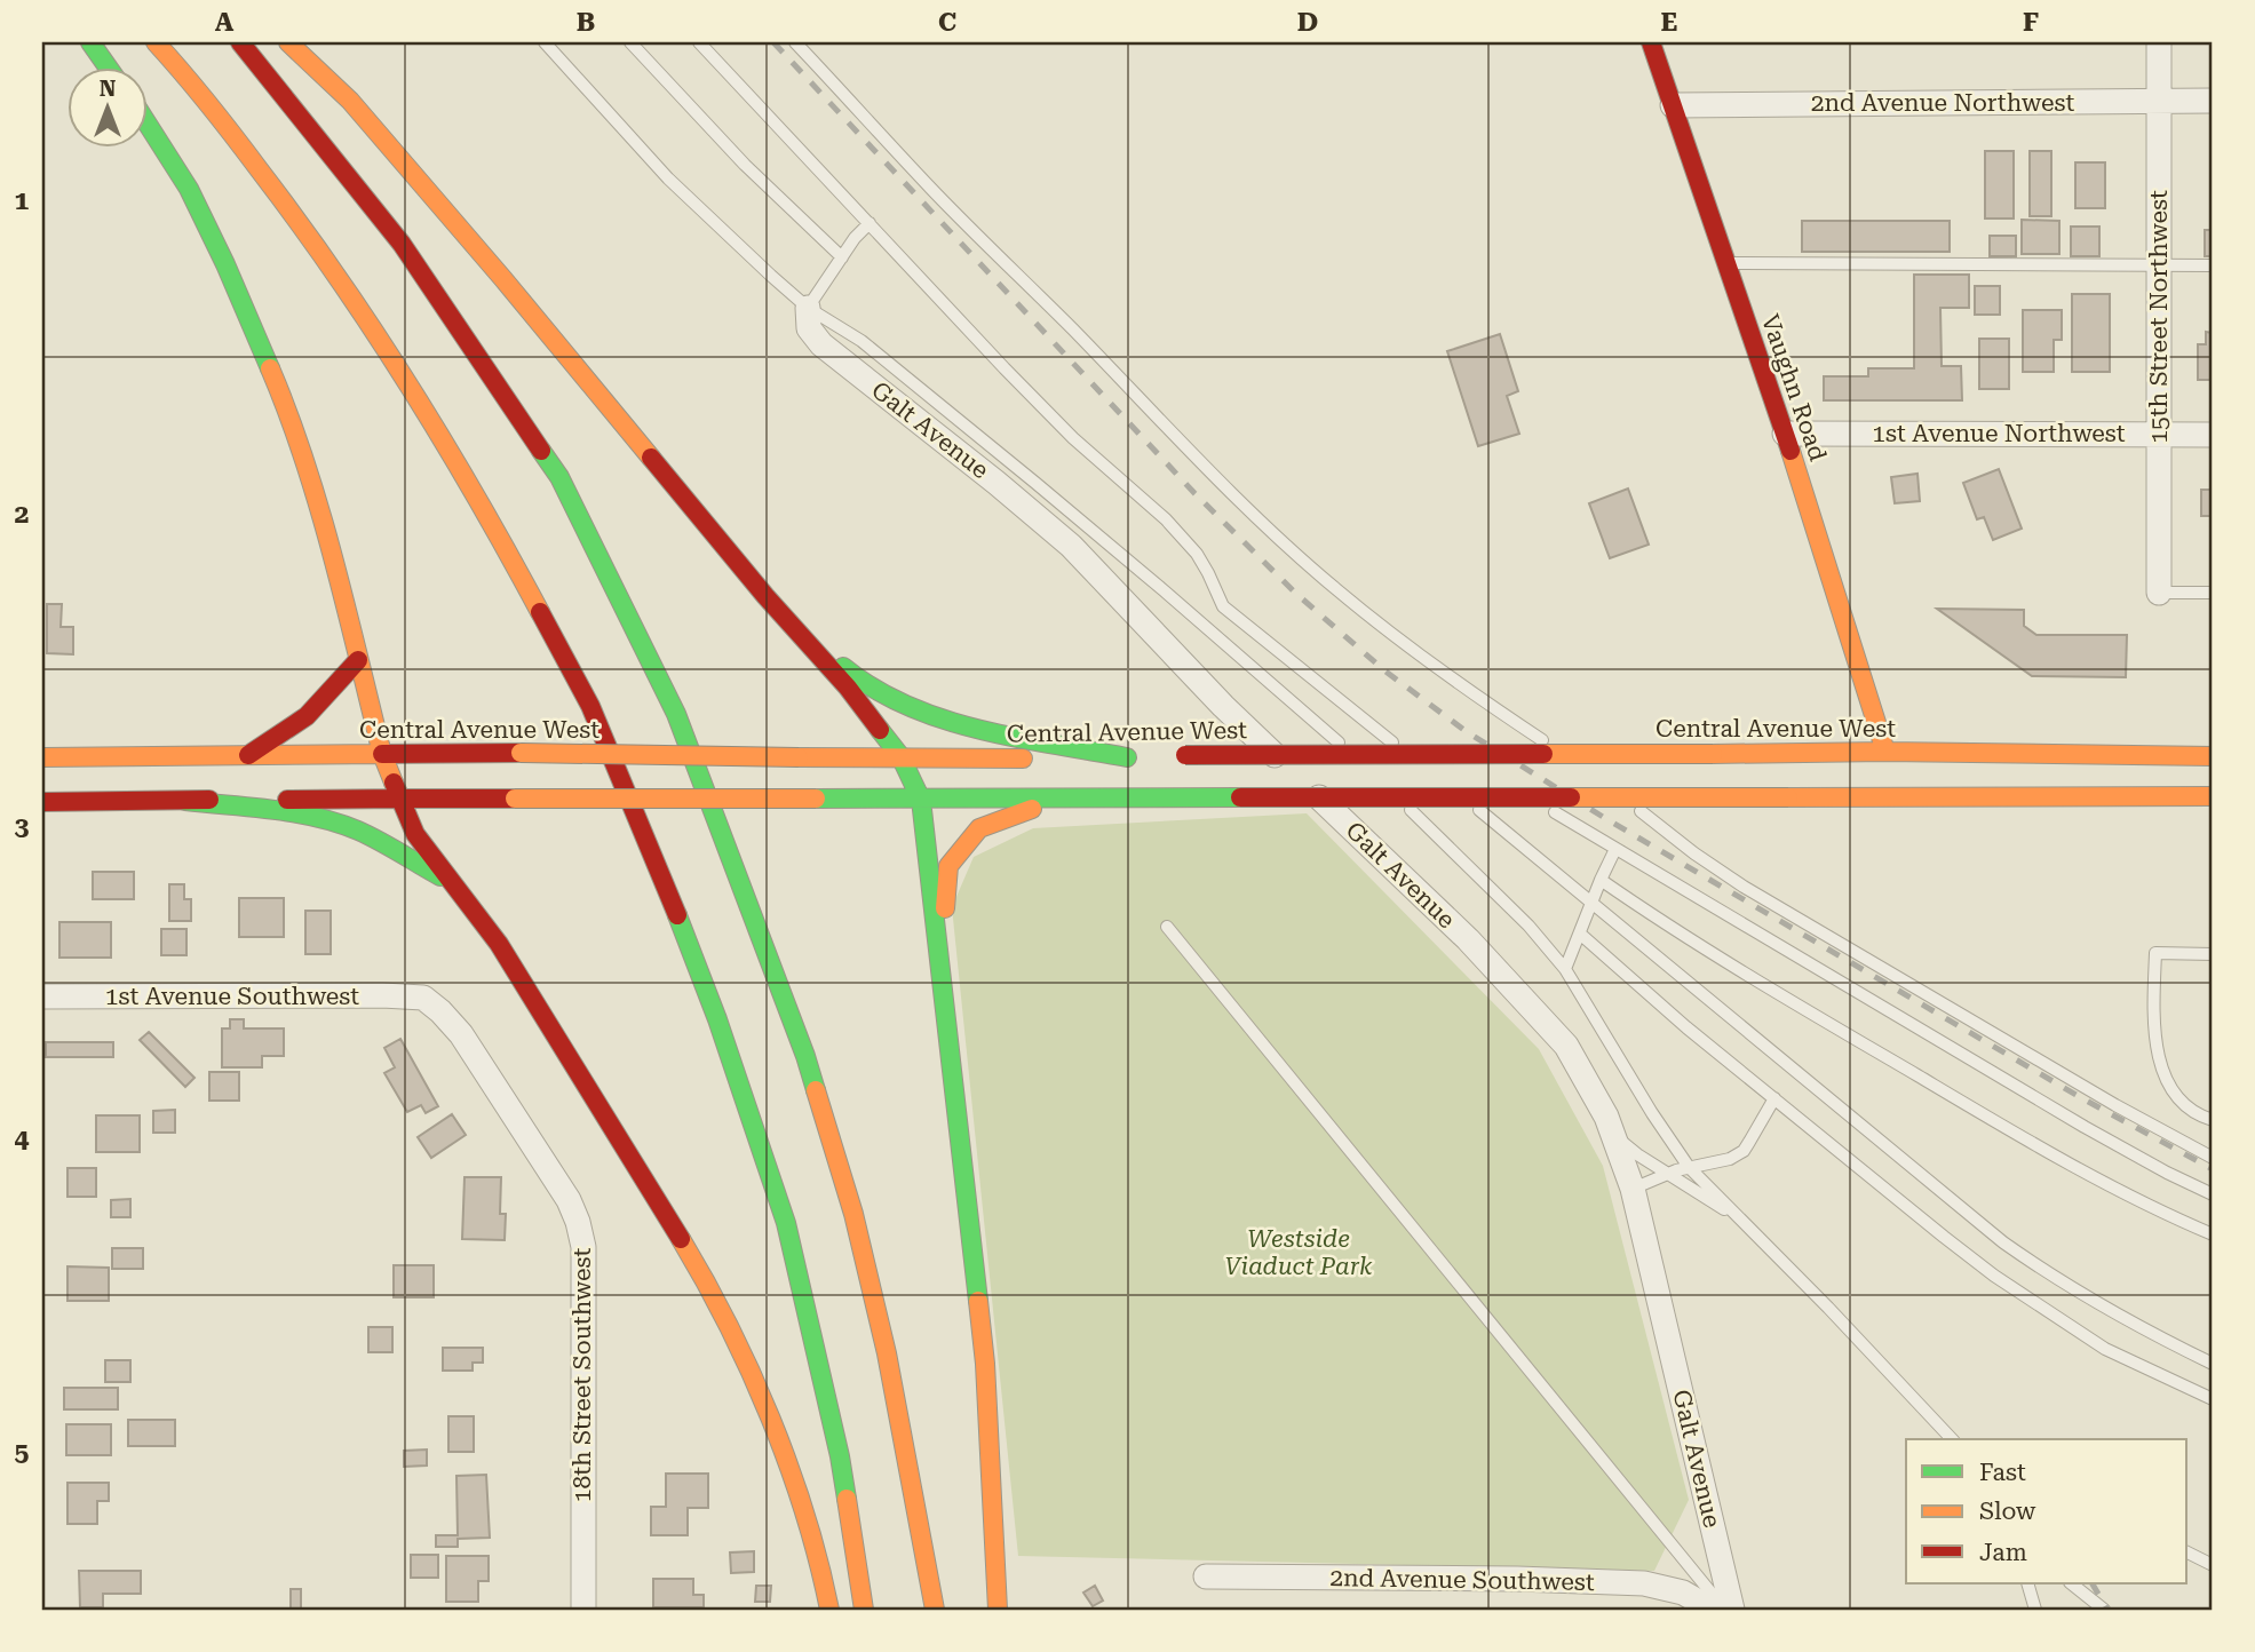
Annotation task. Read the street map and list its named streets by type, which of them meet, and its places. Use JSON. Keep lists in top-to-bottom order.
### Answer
{
  "streets": {
    "main road": ["Vaughn Road", "Central Avenue West"],
    "street": [
      "2nd Avenue Northwest",
      "15th Street Northwest",
      "Galt Avenue",
      "1st Avenue Northwest",
      "1st Avenue Southwest",
      "18th Street Southwest",
      "2nd Avenue Southwest"
    ]
  },
  "crossings": [
    ["2nd Avenue Northwest", "15th Street Northwest"],
    ["2nd Avenue Northwest", "Vaughn Road"],
    ["15th Street Northwest", "1st Avenue Northwest"],
    ["Vaughn Road", "1st Avenue Northwest"],
    ["Vaughn Road", "Central Avenue West"],
    ["1st Avenue Southwest", "18th Street Southwest"]
  ],
  "parks": ["Westside Viaduct Park"],
  "legend": ["Fast", "Slow", "Jam"],
  "north": "top",
  "grid": {
    "columns": [
      "A",
      "B",
      "C",
      "D",
      "E",
      "F"
    ],
    "rows": [
      "1",
      "2",
      "3",
      "4",
      "5"
    ]
  }
}
